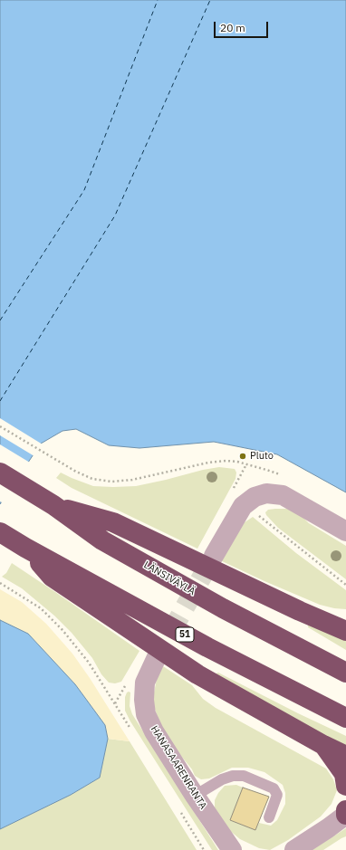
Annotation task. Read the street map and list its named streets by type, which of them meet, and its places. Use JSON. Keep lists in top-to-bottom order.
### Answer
{
  "streets": {
    "highway": ["LÄNSIVÄYLÄ", "51"],
    "street": ["HANASAARENRANTA"]
  },
  "places": ["Pluto"],
  "scale_bar": "20 m"
}
